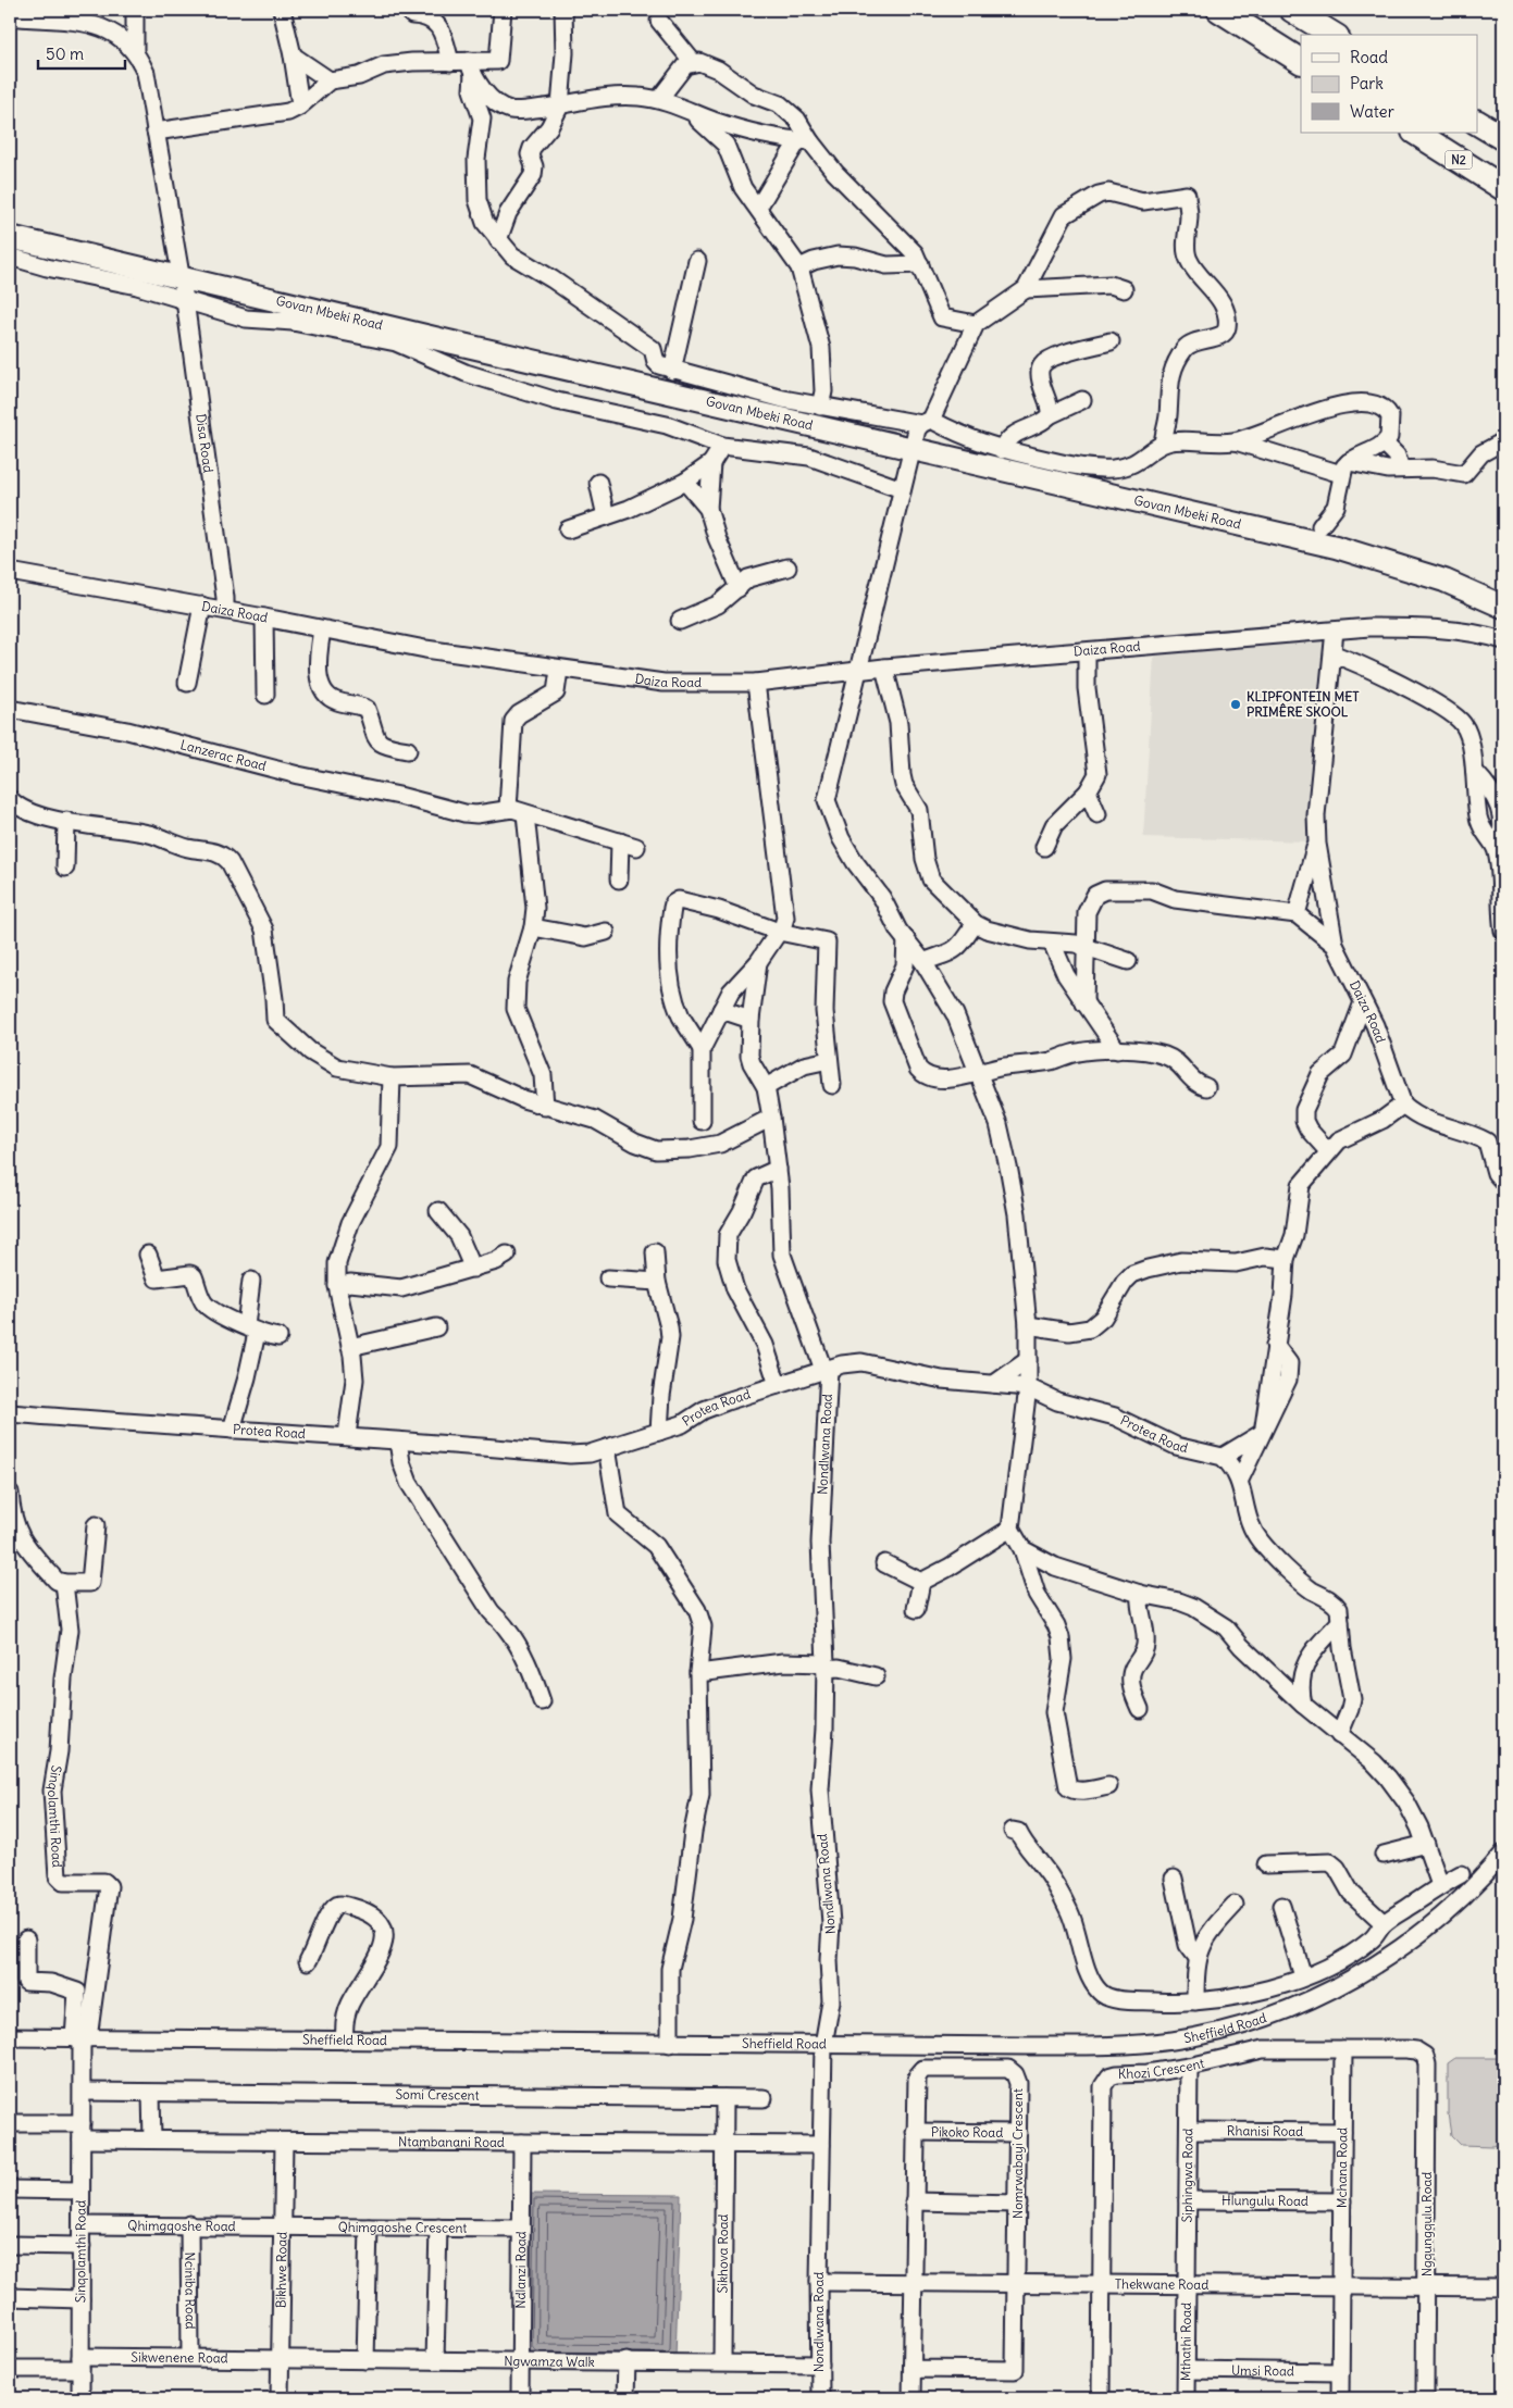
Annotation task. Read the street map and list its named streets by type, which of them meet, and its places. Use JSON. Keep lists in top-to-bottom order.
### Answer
{
  "streets": {
    "highway": ["N2"],
    "main road": ["Govan Mbeki Road"],
    "street": [
      "Disa Road",
      "Daiza Road",
      "Lanzerac Road",
      "Protea Road",
      "Nondlwana Road",
      "Sinqolamthi Road",
      "Sheffield Road",
      "Khozi Crescent",
      "Somi Crescent",
      "Rhanisi Road",
      "Pikoko Road",
      "Ntambanani Road",
      "Nomrwabayi Crescent",
      "Mchana Road",
      "Siphingwa Road",
      "Hlungulu Road",
      "Ngqungqulu Road",
      "Qhimgqoshe Road",
      "Qhimgqoshe Crescent",
      "Sikhova Road",
      "Bikhwe Road",
      "Ndlanzi Road",
      "Thekwane Road",
      "Nciniba Road",
      "Mthathi Road",
      "Sikwenene Road",
      "Ngwamza Walk",
      "Umsi Road"
    ]
  },
  "crossings": [
    ["Govan Mbeki Road", "Disa Road"],
    ["Disa Road", "Daiza Road"],
    ["Protea Road", "Nondlwana Road"],
    ["Nondlwana Road", "Sheffield Road"],
    ["Nondlwana Road", "Ntambanani Road"],
    ["Nondlwana Road", "Thekwane Road"],
    ["Nondlwana Road", "Ngwamza Walk"],
    ["Sinqolamthi Road", "Sheffield Road"],
    ["Sinqolamthi Road", "Somi Crescent"],
    ["Sinqolamthi Road", "Ntambanani Road"],
    ["Sinqolamthi Road", "Qhimgqoshe Road"],
    ["Sinqolamthi Road", "Sikwenene Road"],
    ["Khozi Crescent", "Mchana Road"],
    ["Khozi Crescent", "Siphingwa Road"],
    ["Khozi Crescent", "Ngqungqulu Road"],
    ["Khozi Crescent", "Thekwane Road"],
    ["Rhanisi Road", "Mchana Road"],
    ["Rhanisi Road", "Siphingwa Road"],
    ["Pikoko Road", "Nomrwabayi Crescent"],
    ["Ntambanani Road", "Sikhova Road"],
    ["Ntambanani Road", "Bikhwe Road"],
    ["Ntambanani Road", "Ndlanzi Road"],
    ["Nomrwabayi Crescent", "Thekwane Road"],
    ["Mchana Road", "Hlungulu Road"],
    ["Mchana Road", "Thekwane Road"],
    ["Mchana Road", "Umsi Road"],
    ["Siphingwa Road", "Hlungulu Road"],
    ["Siphingwa Road", "Thekwane Road"],
    ["Siphingwa Road", "Mthathi Road"],
    ["Ngqungqulu Road", "Thekwane Road"],
    ["Qhimgqoshe Road", "Qhimgqoshe Crescent"],
    ["Qhimgqoshe Road", "Bikhwe Road"],
    ["Qhimgqoshe Road", "Nciniba Road"],
    ["Qhimgqoshe Crescent", "Bikhwe Road"],
    ["Qhimgqoshe Crescent", "Ndlanzi Road"],
    ["Sikhova Road", "Ngwamza Walk"],
    ["Bikhwe Road", "Sikwenene Road"],
    ["Bikhwe Road", "Ngwamza Walk"],
    ["Ndlanzi Road", "Ngwamza Walk"],
    ["Thekwane Road", "Mthathi Road"],
    ["Nciniba Road", "Sikwenene Road"],
    ["Mthathi Road", "Umsi Road"],
    ["Sikwenene Road", "Ngwamza Walk"]
  ],
  "places": ["KLIPFONTEIN MET PRIMÊRE SKOOL"],
  "legend": ["Road", "Park", "Water"],
  "scale_bar": "50 m"
}
